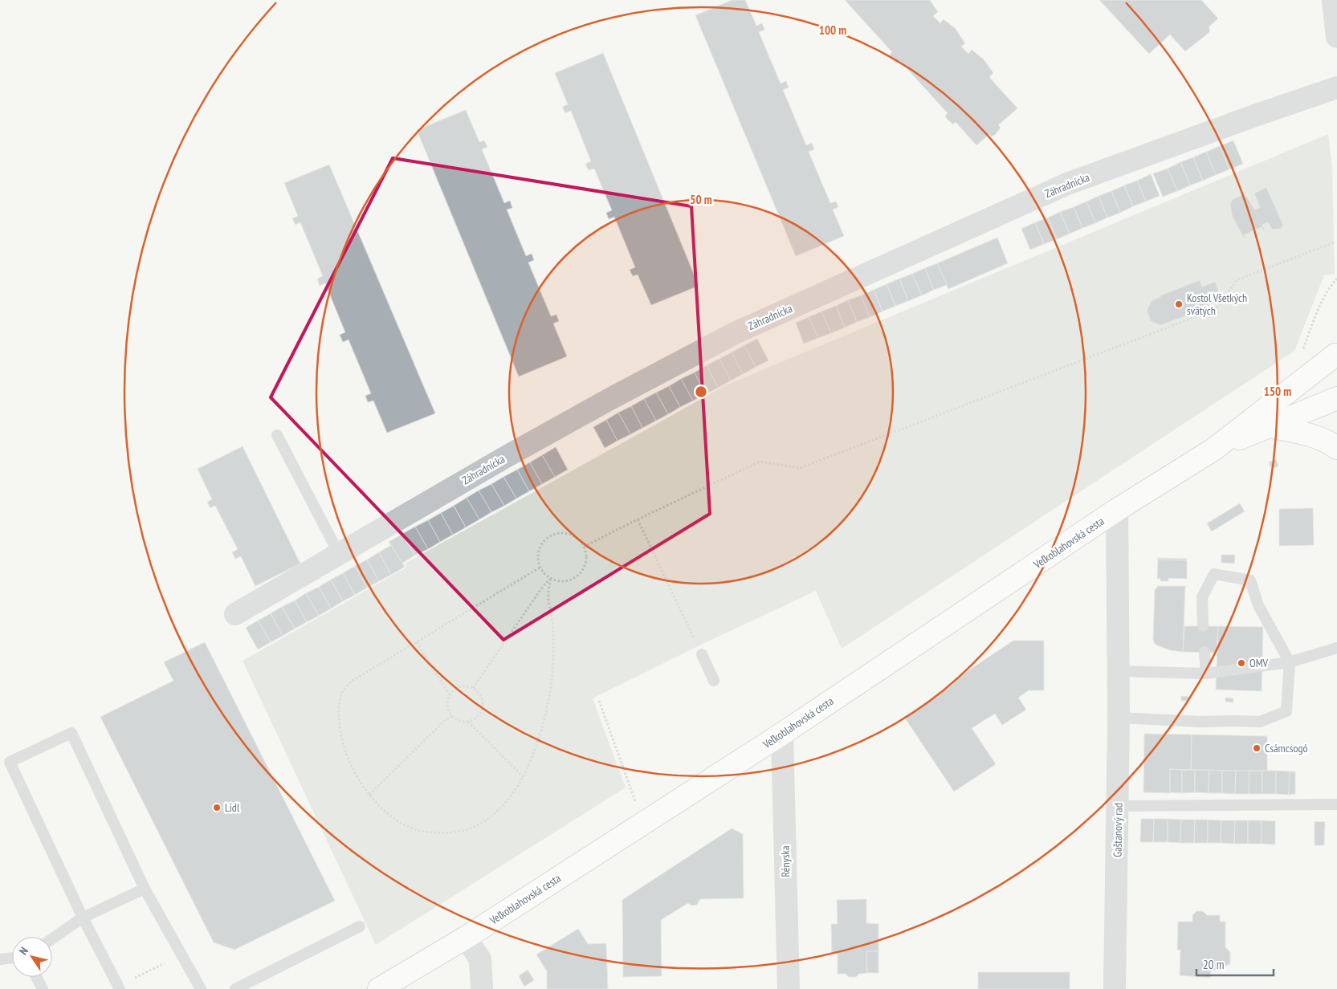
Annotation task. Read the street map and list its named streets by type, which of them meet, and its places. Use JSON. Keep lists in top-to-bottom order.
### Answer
{
  "streets": {
    "main road": ["Veľkoblahovská cesta"],
    "street": ["Záhradnícka", "Gaštanový rad", "Rényska"]
  },
  "crossings": [
    ["Veľkoblahovská cesta", "Gaštanový rad"],
    ["Veľkoblahovská cesta", "Rényska"]
  ],
  "places": [
    "Kostol Všetkých svätých",
    "OMV",
    "Csámcsogó",
    "Lidl"
  ],
  "scale_bar": "20 m",
  "north": "top left",
  "rings": ["100 m", "50 m", "150 m"]
}
